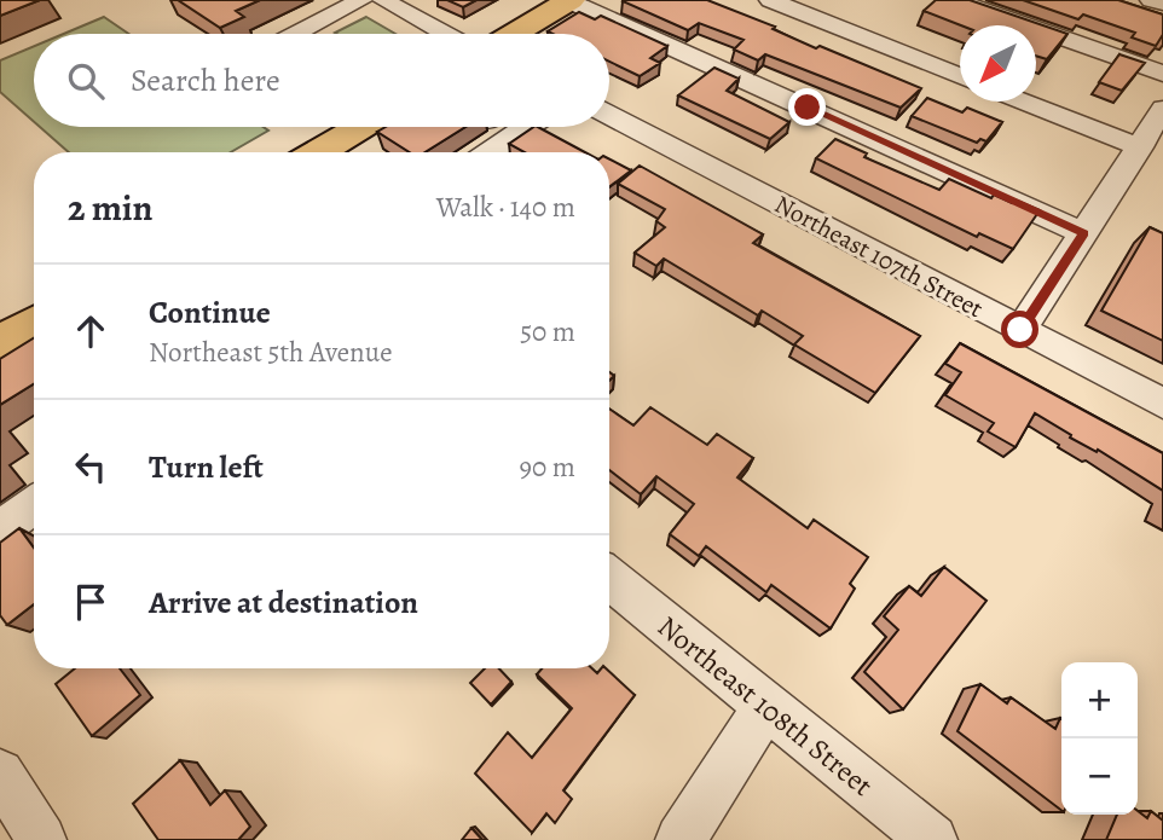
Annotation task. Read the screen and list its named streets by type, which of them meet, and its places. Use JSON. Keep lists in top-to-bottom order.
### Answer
{
  "streets": {
    "street": ["Northeast 107th Street", "Northeast 108th Street"]
  },
  "north": "bottom left",
  "page": {
    "search": "Search here",
    "heading": ["2 min", "Walk · 140 m"],
    "list": [
      ["Continue", "Northeast 5th Avenue", "50 m"],
      ["Turn left", "90 m"],
      "Arrive at destination"
    ],
    "map_buttons": ["+", "−"]
  }
}
